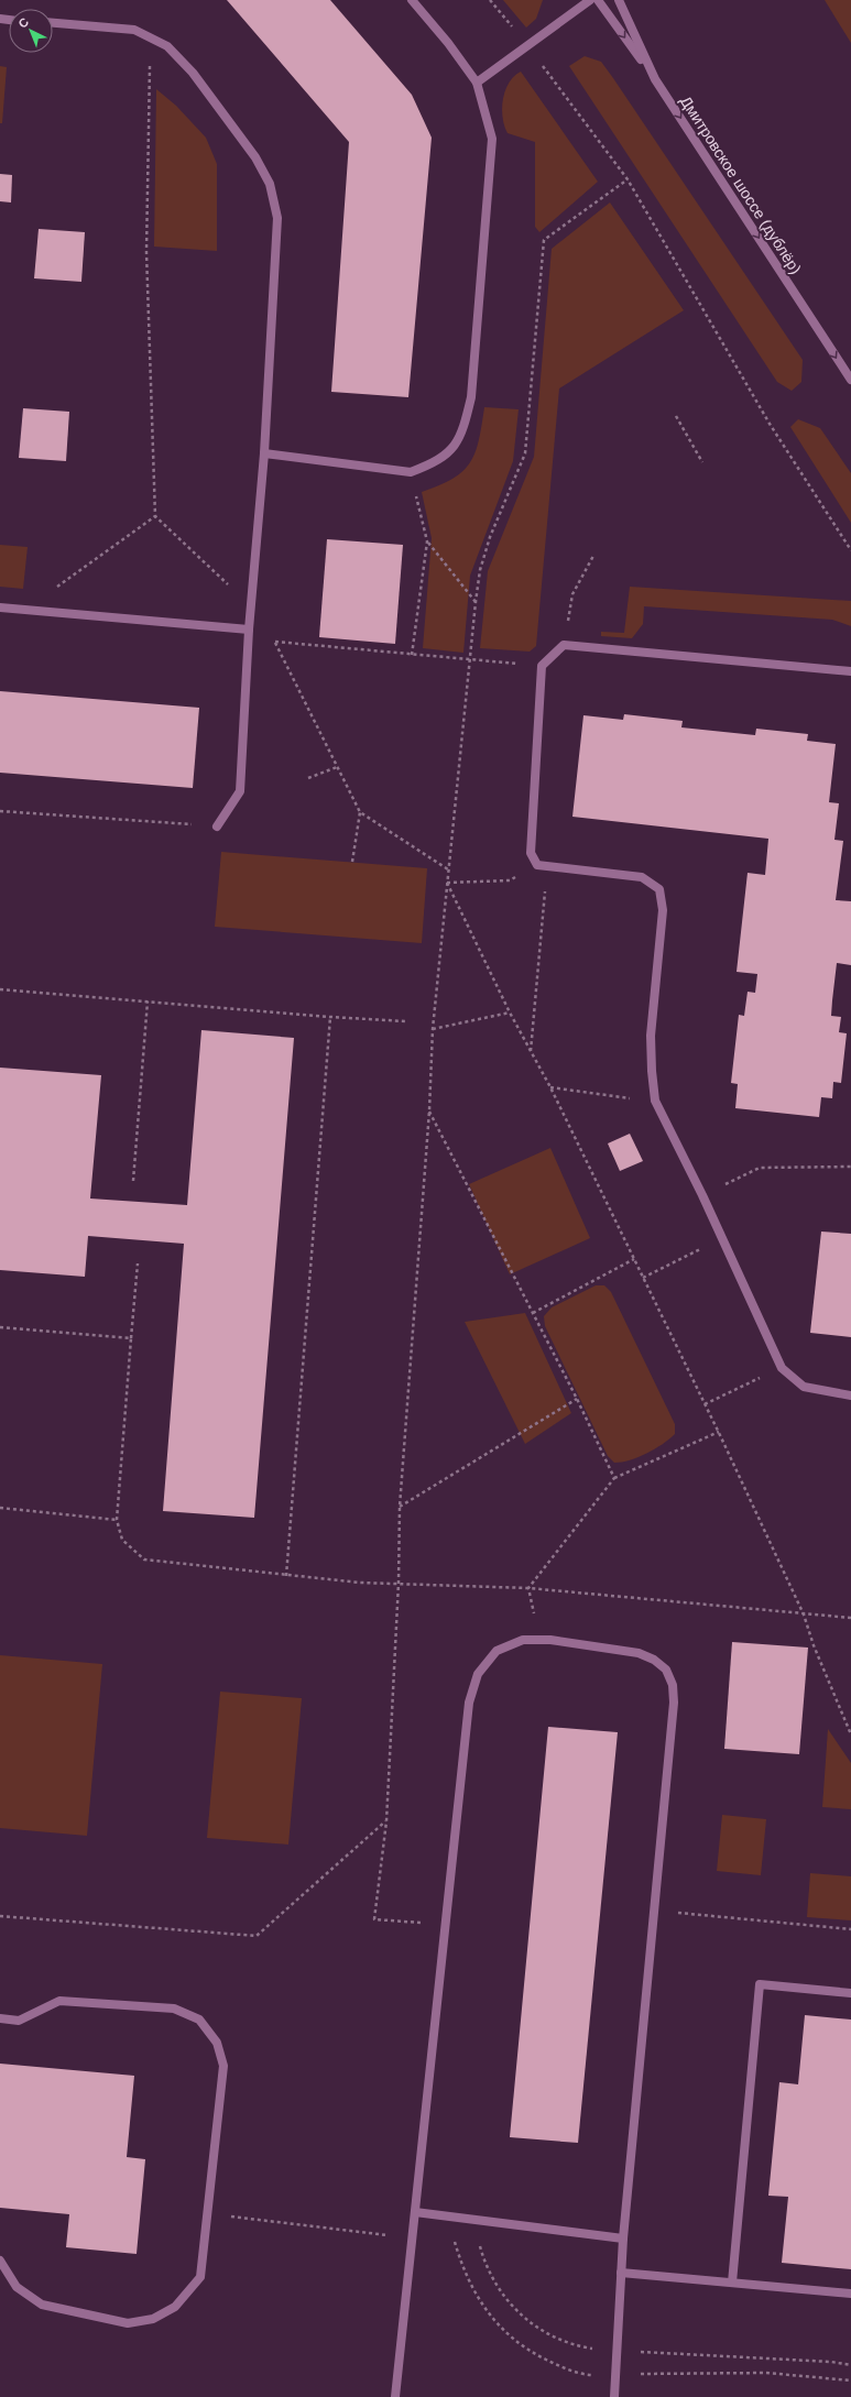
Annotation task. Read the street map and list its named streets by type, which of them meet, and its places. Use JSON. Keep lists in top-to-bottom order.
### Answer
{
  "streets": {
    "street": ["Дмитровское шоссе (дублёр)"]
  },
  "one_way": ["Дмитровское шоссе (дублёр)"],
  "north": "top left"
}
